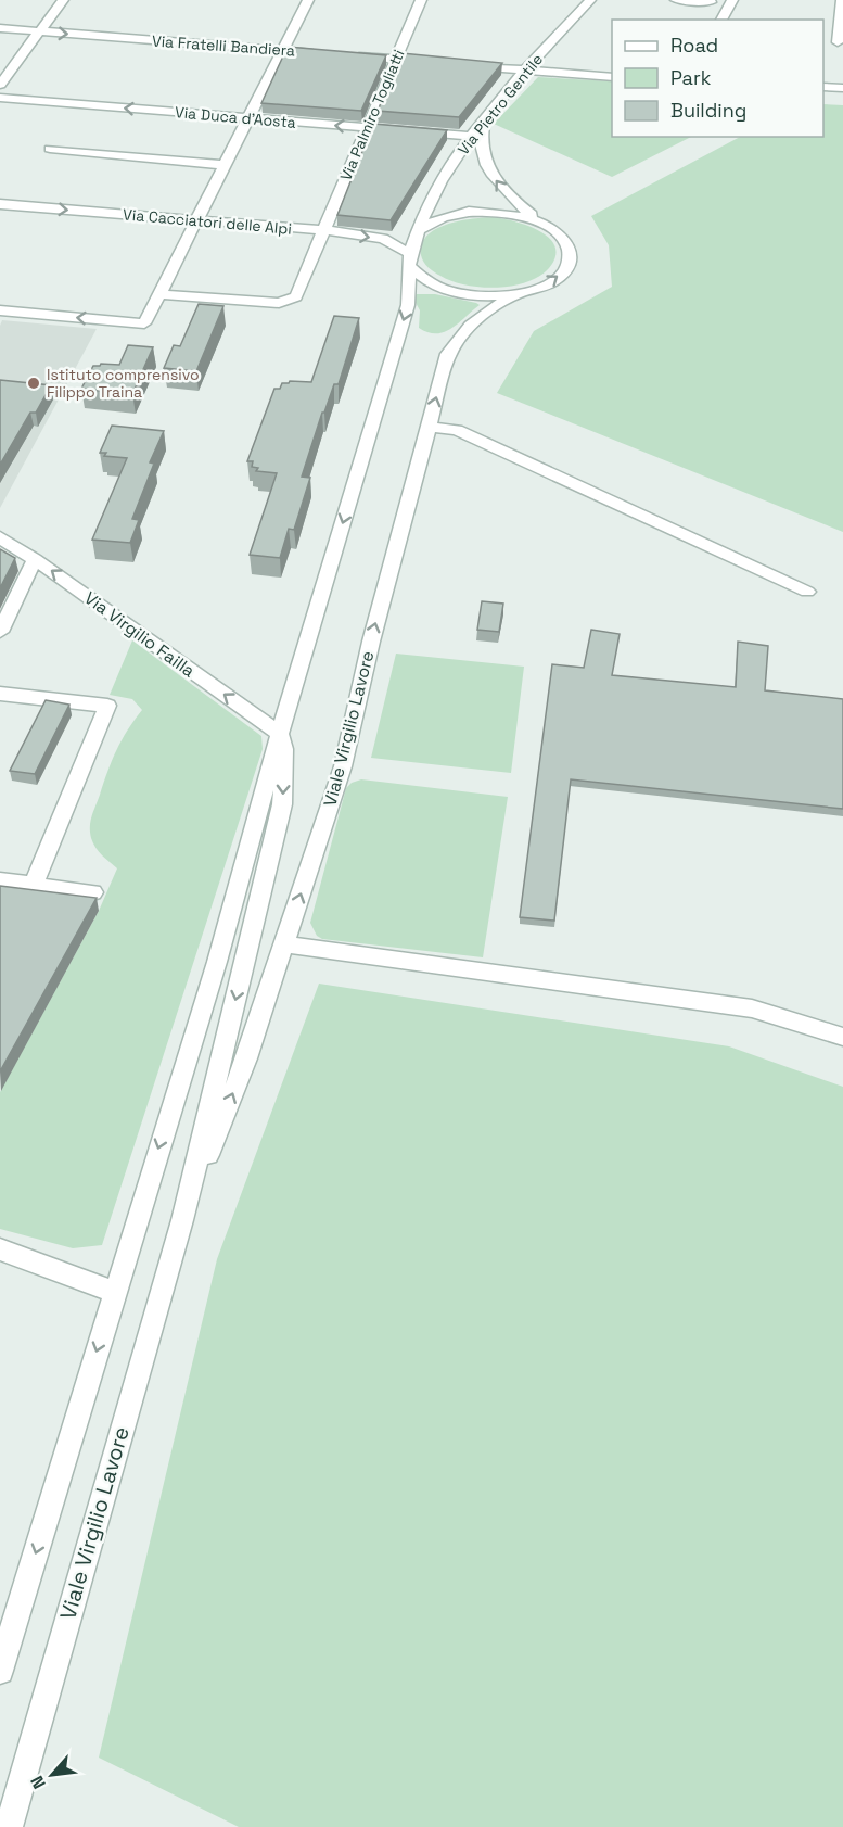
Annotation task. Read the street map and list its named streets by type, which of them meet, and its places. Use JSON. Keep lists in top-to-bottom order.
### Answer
{
  "streets": {
    "street": [
      "Via Fratelli Bandiera",
      "Via Pietro Gentile",
      "Via Palmiro Togliatti",
      "Via Duca d'Aosta",
      "Via Cacciatori delle Alpi",
      "Via Virgilio Failla",
      "Viale Virgilio Lavore"
    ]
  },
  "crossings": [
    ["Via Pietro Gentile", "Via Duca d'Aosta"],
    ["Via Pietro Gentile", "Via Cacciatori delle Alpi"],
    ["Via Pietro Gentile", "Viale Virgilio Lavore"],
    ["Via Palmiro Togliatti", "Via Duca d'Aosta"],
    ["Via Palmiro Togliatti", "Via Cacciatori delle Alpi"],
    ["Via Cacciatori delle Alpi", "Viale Virgilio Lavore"],
    ["Via Virgilio Failla", "Viale Virgilio Lavore"]
  ],
  "one_way": ["Via Virgilio Failla"],
  "places": ["Istituto comprensivo Filippo Traina"],
  "legend": ["Road", "Park", "Building"],
  "north": "bottom left"
}
